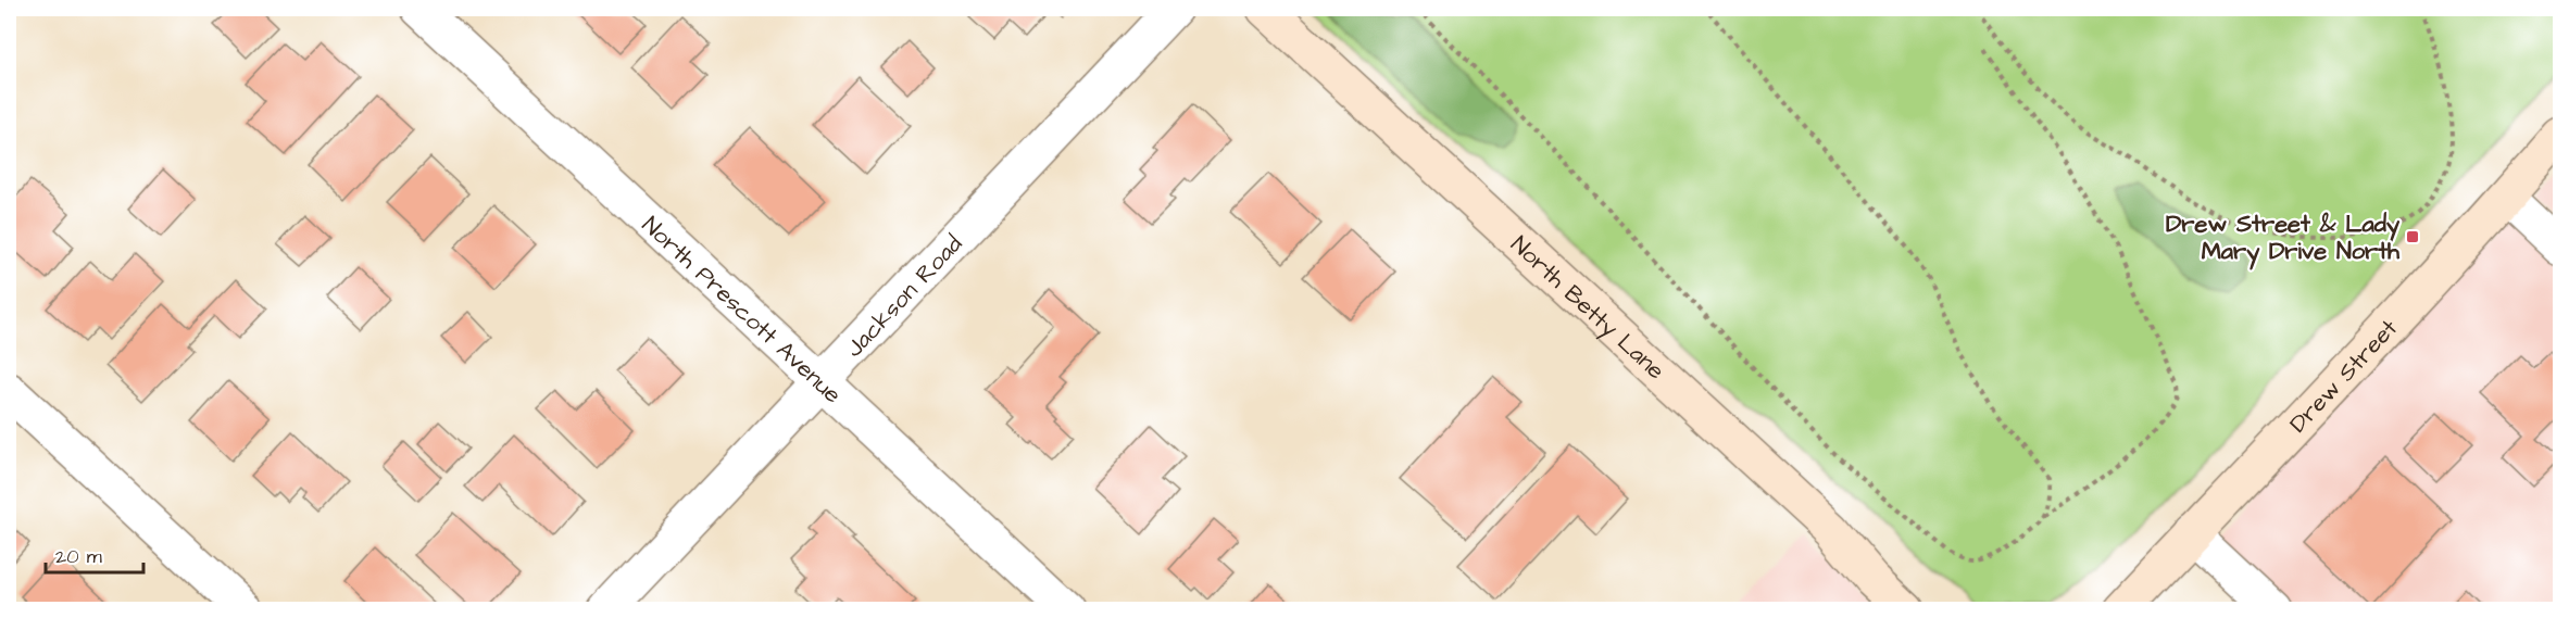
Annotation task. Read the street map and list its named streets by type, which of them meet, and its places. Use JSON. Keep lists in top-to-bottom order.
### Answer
{
  "streets": {
    "street": [
      "Jackson Road",
      "North Betty Lane",
      "North Prescott Avenue",
      "Drew Street"
    ]
  },
  "crossings": [
    ["Jackson Road", "North Prescott Avenue"]
  ],
  "places": {
    "transit": ["Drew Street & Lady Mary Drive North"]
  },
  "scale_bar": "20 m"
}
